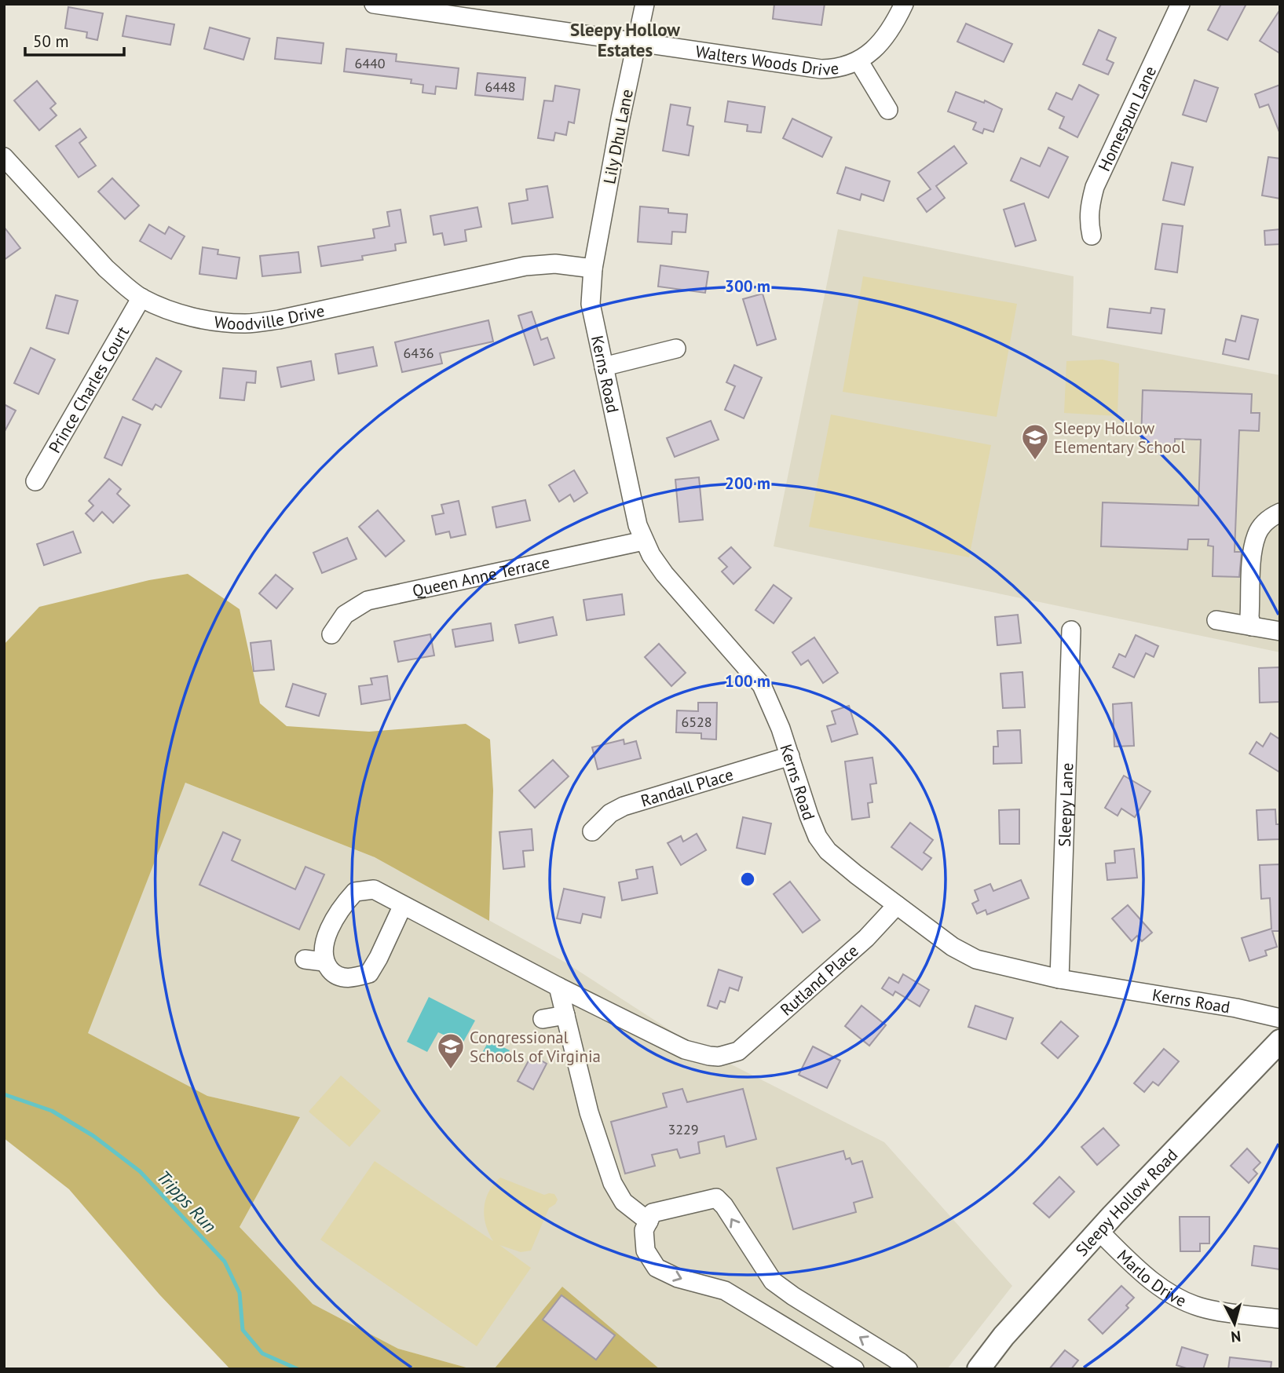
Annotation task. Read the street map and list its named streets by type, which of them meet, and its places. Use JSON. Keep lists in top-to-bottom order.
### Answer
{
  "streets": {
    "main road": ["Sleepy Hollow Road"],
    "street": [
      "Walters Woods Drive",
      "Homespun Lane",
      "Lily Dhu Lane",
      "Woodville Drive",
      "Kerns Road",
      "Prince Charles Court",
      "Queen Anne Terrace",
      "Randall Place",
      "Sleepy Lane",
      "Rutland Place",
      "Marlo Drive"
    ]
  },
  "crossings": [
    ["Walters Woods Drive", "Lily Dhu Lane"],
    ["Lily Dhu Lane", "Woodville Drive"],
    ["Lily Dhu Lane", "Kerns Road"],
    ["Woodville Drive", "Kerns Road"],
    ["Woodville Drive", "Prince Charles Court"],
    ["Kerns Road", "Queen Anne Terrace"],
    ["Kerns Road", "Randall Place"],
    ["Kerns Road", "Sleepy Lane"],
    ["Kerns Road", "Rutland Place"],
    ["Sleepy Hollow Road", "Marlo Drive"]
  ],
  "districts": ["Sleepy Hollow Estates"],
  "water": ["Tripps Run"],
  "places": {
    "school or university": ["Sleepy Hollow Elementary School", "Congressional Schools of Virginia"]
  },
  "house_numbers": [
    "6440",
    "6448",
    "6436",
    "6528",
    "3229"
  ],
  "scale_bar": "50 m",
  "north": "bottom",
  "rings": ["300 m", "200 m", "100 m"]
}
